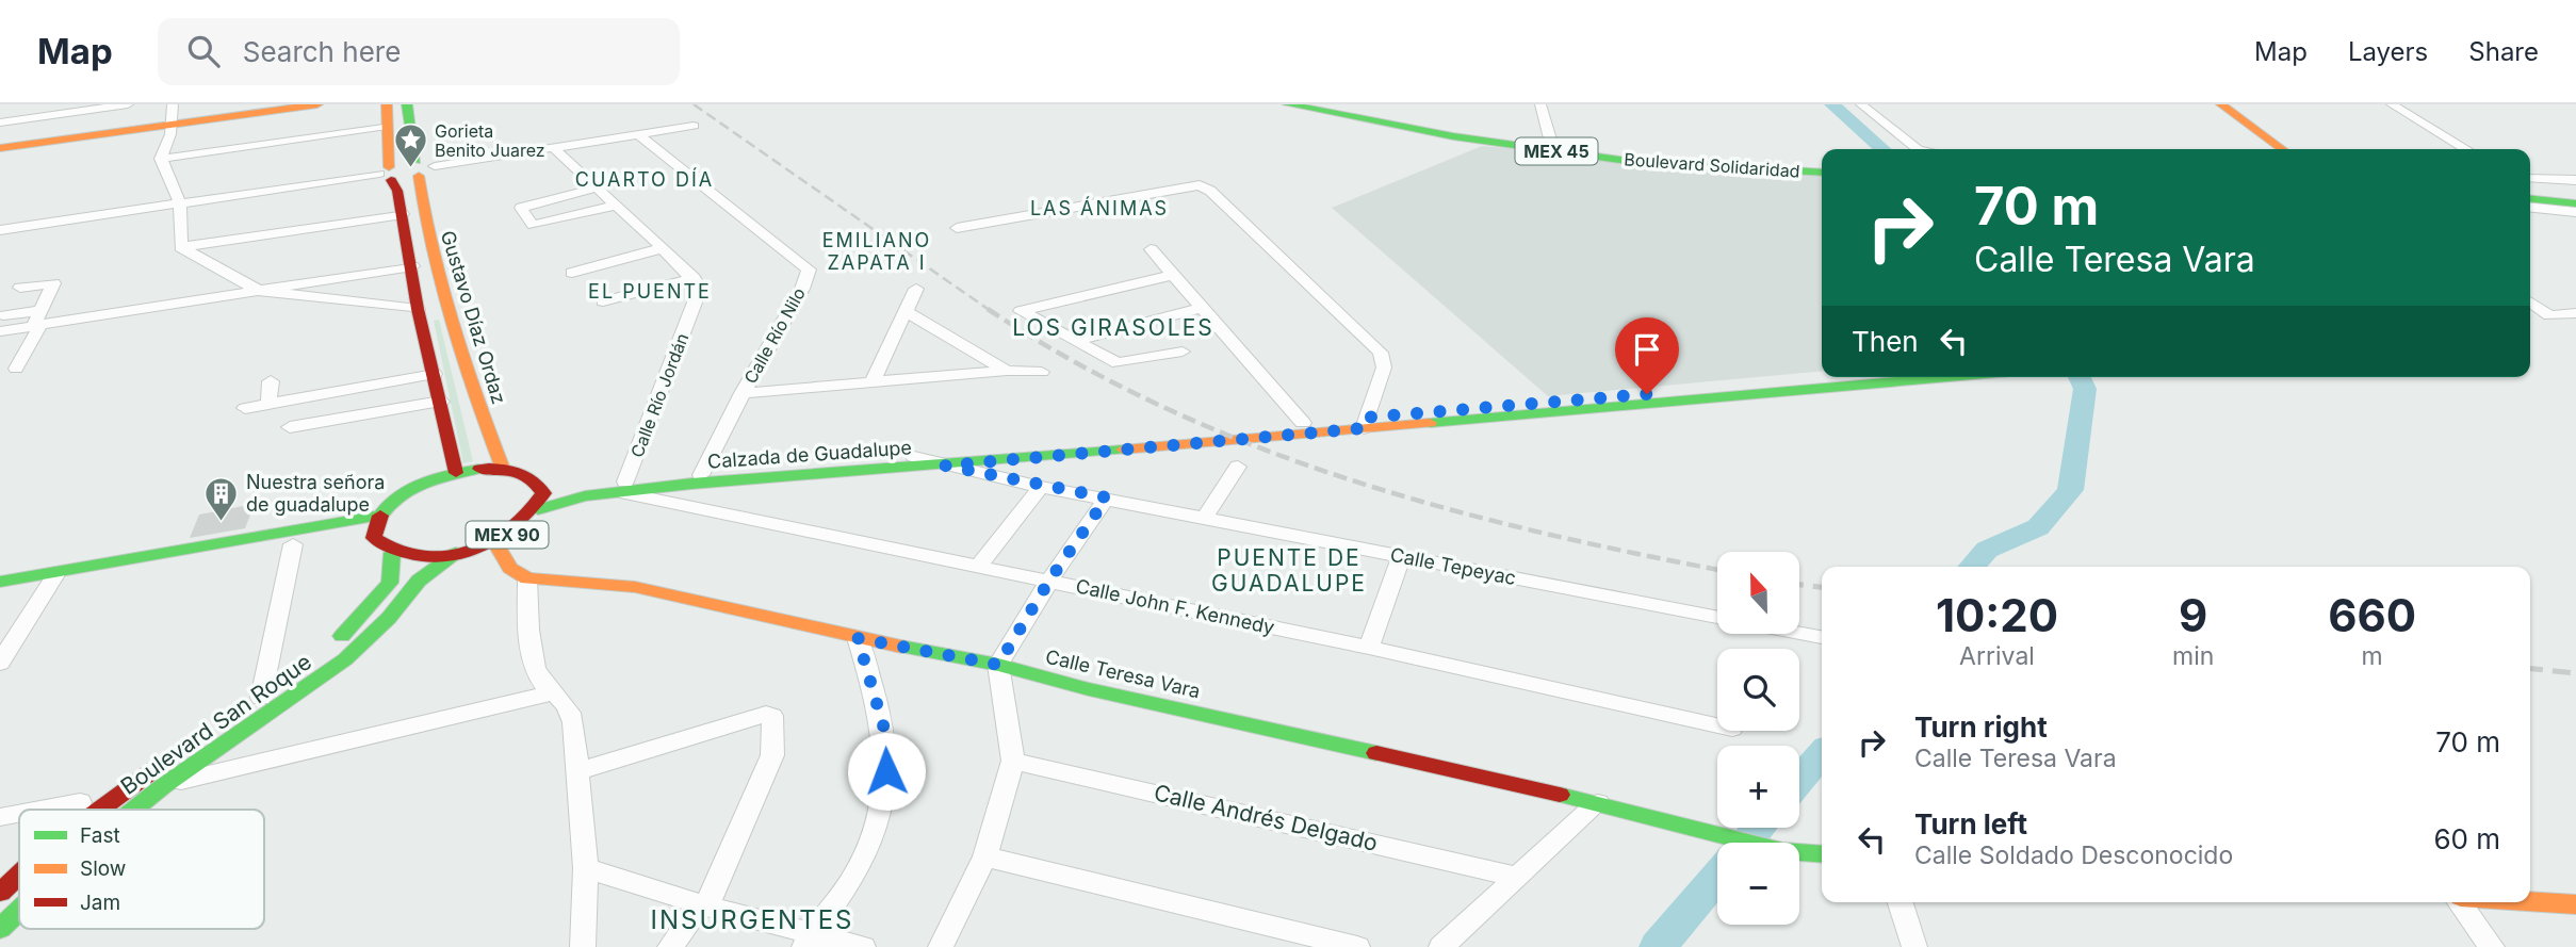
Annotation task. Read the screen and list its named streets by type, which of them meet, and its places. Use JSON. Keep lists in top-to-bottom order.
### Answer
{
  "streets": {
    "main road": [
      "MEX 45",
      "Boulevard Solidaridad",
      "Gustavo Díaz Ordaz",
      "Calzada de Guadalupe",
      "MEX 90",
      "Calle Teresa Vara",
      "Boulevard San Roque"
    ],
    "street": [
      "Calle Río Nilo",
      "Calle Río Jordán",
      "Calle Tepeyac",
      "Calle John F. Kennedy",
      "Calle Andrés Delgado"
    ]
  },
  "crossings": [
    ["Gustavo Díaz Ordaz", "MEX 90"],
    ["Calle Río Nilo", "Calzada de Guadalupe"],
    ["Calle Río Jordán", "Calzada de Guadalupe"],
    ["Calle Río Jordán", "Calle John F. Kennedy"],
    ["Calzada de Guadalupe", "MEX 90"],
    ["Calzada de Guadalupe", "Calle Tepeyac"],
    ["Calzada de Guadalupe", "Calle John F. Kennedy"],
    ["MEX 90", "Boulevard San Roque"]
  ],
  "districts": [
    "CUARTO DÍA",
    "LAS ÁNIMAS",
    "EMILIANO ZAPATA I",
    "EL PUENTE",
    "LOS GIRASOLES",
    "PUENTE DE GUADALUPE",
    "INSURGENTES"
  ],
  "places": {
    "place": ["Gorieta Benito Juarez"],
    "building": ["Nuestra señora de guadalupe"]
  },
  "legend": ["Fast", "Slow", "Jam"],
  "north": "top",
  "page": {
    "header": "Map",
    "search": "Search here",
    "nav": ["Map", "Layers", "Share"],
    "turn": ["70 m", "Calle Teresa Vara"],
    "then": "Then",
    "map_buttons": ["+", "−"],
    "eta": [
      "10:20",
      "Arrival",
      "9",
      "min",
      "660",
      "m"
    ],
    "list": [
      {
        "name": "Turn right",
        "note": "Calle Teresa Vara",
        "value": "70 m"
      },
      {
        "name": "Turn left",
        "note": "Calle Soldado Desconocido",
        "value": "60 m"
      }
    ]
  }
}
